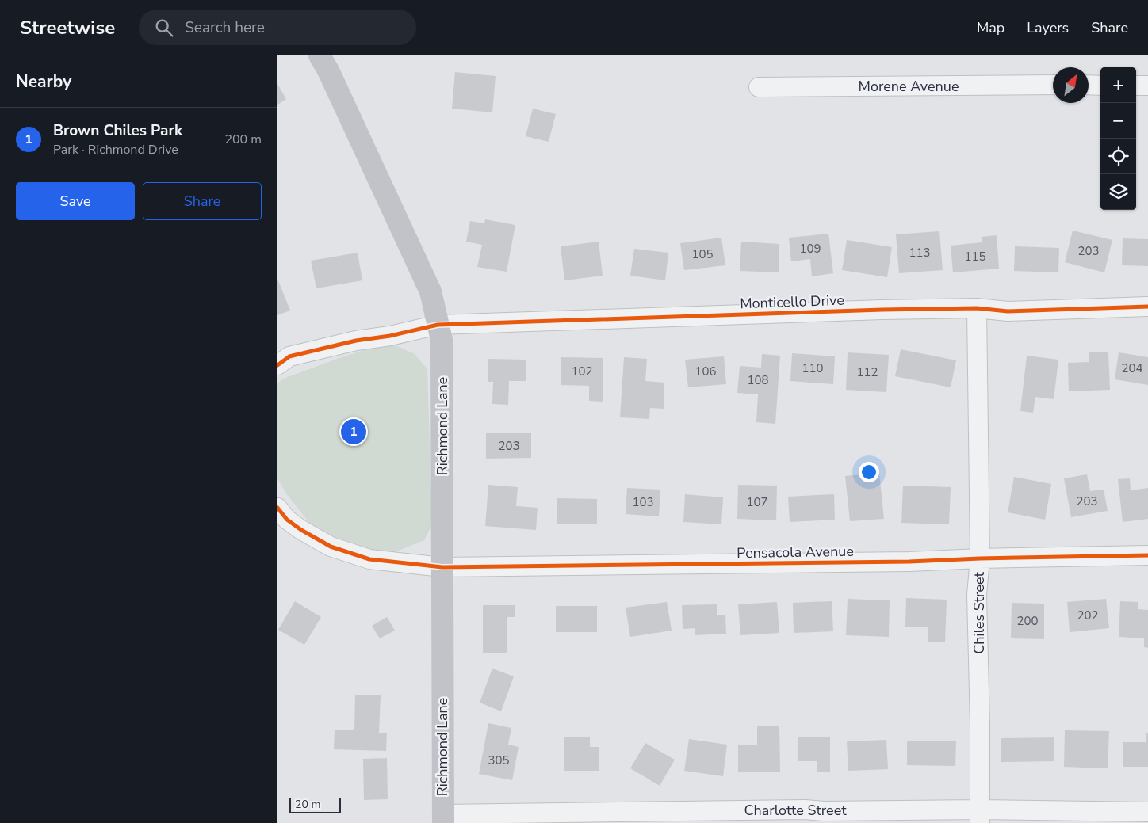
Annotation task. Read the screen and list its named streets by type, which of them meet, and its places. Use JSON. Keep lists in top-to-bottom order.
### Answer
{
  "streets": {
    "street": [
      "Morene Avenue",
      "Monticello Drive",
      "Richmond Lane",
      "Pensacola Avenue",
      "Chiles Street",
      "Charlotte Street"
    ]
  },
  "crossings": [
    ["Monticello Drive", "Richmond Lane"],
    ["Monticello Drive", "Chiles Street"],
    ["Richmond Lane", "Pensacola Avenue"],
    ["Richmond Lane", "Charlotte Street"],
    ["Pensacola Avenue", "Chiles Street"],
    ["Chiles Street", "Charlotte Street"]
  ],
  "house_numbers": [
    "109",
    "203",
    "113",
    "105",
    "115",
    "110",
    "204",
    "102",
    "106",
    "112",
    "108",
    "203",
    "203",
    "103",
    "107",
    "202",
    "200",
    "305"
  ],
  "scale_bar": "20 m",
  "north": "top right",
  "page": {
    "header": "Streetwise",
    "search": "Search here",
    "nav": ["Map", "Layers", "Share"],
    "heading": "Nearby",
    "map_buttons": ["+", "−"],
    "list": [
      {
        "mark": "1",
        "name": "Brown Chiles Park",
        "note": "Park · Richmond Drive",
        "value": "200 m"
      }
    ],
    "buttons": ["Save", "Share"],
    "pins": "1",
    "scale": "20 m"
  }
}
